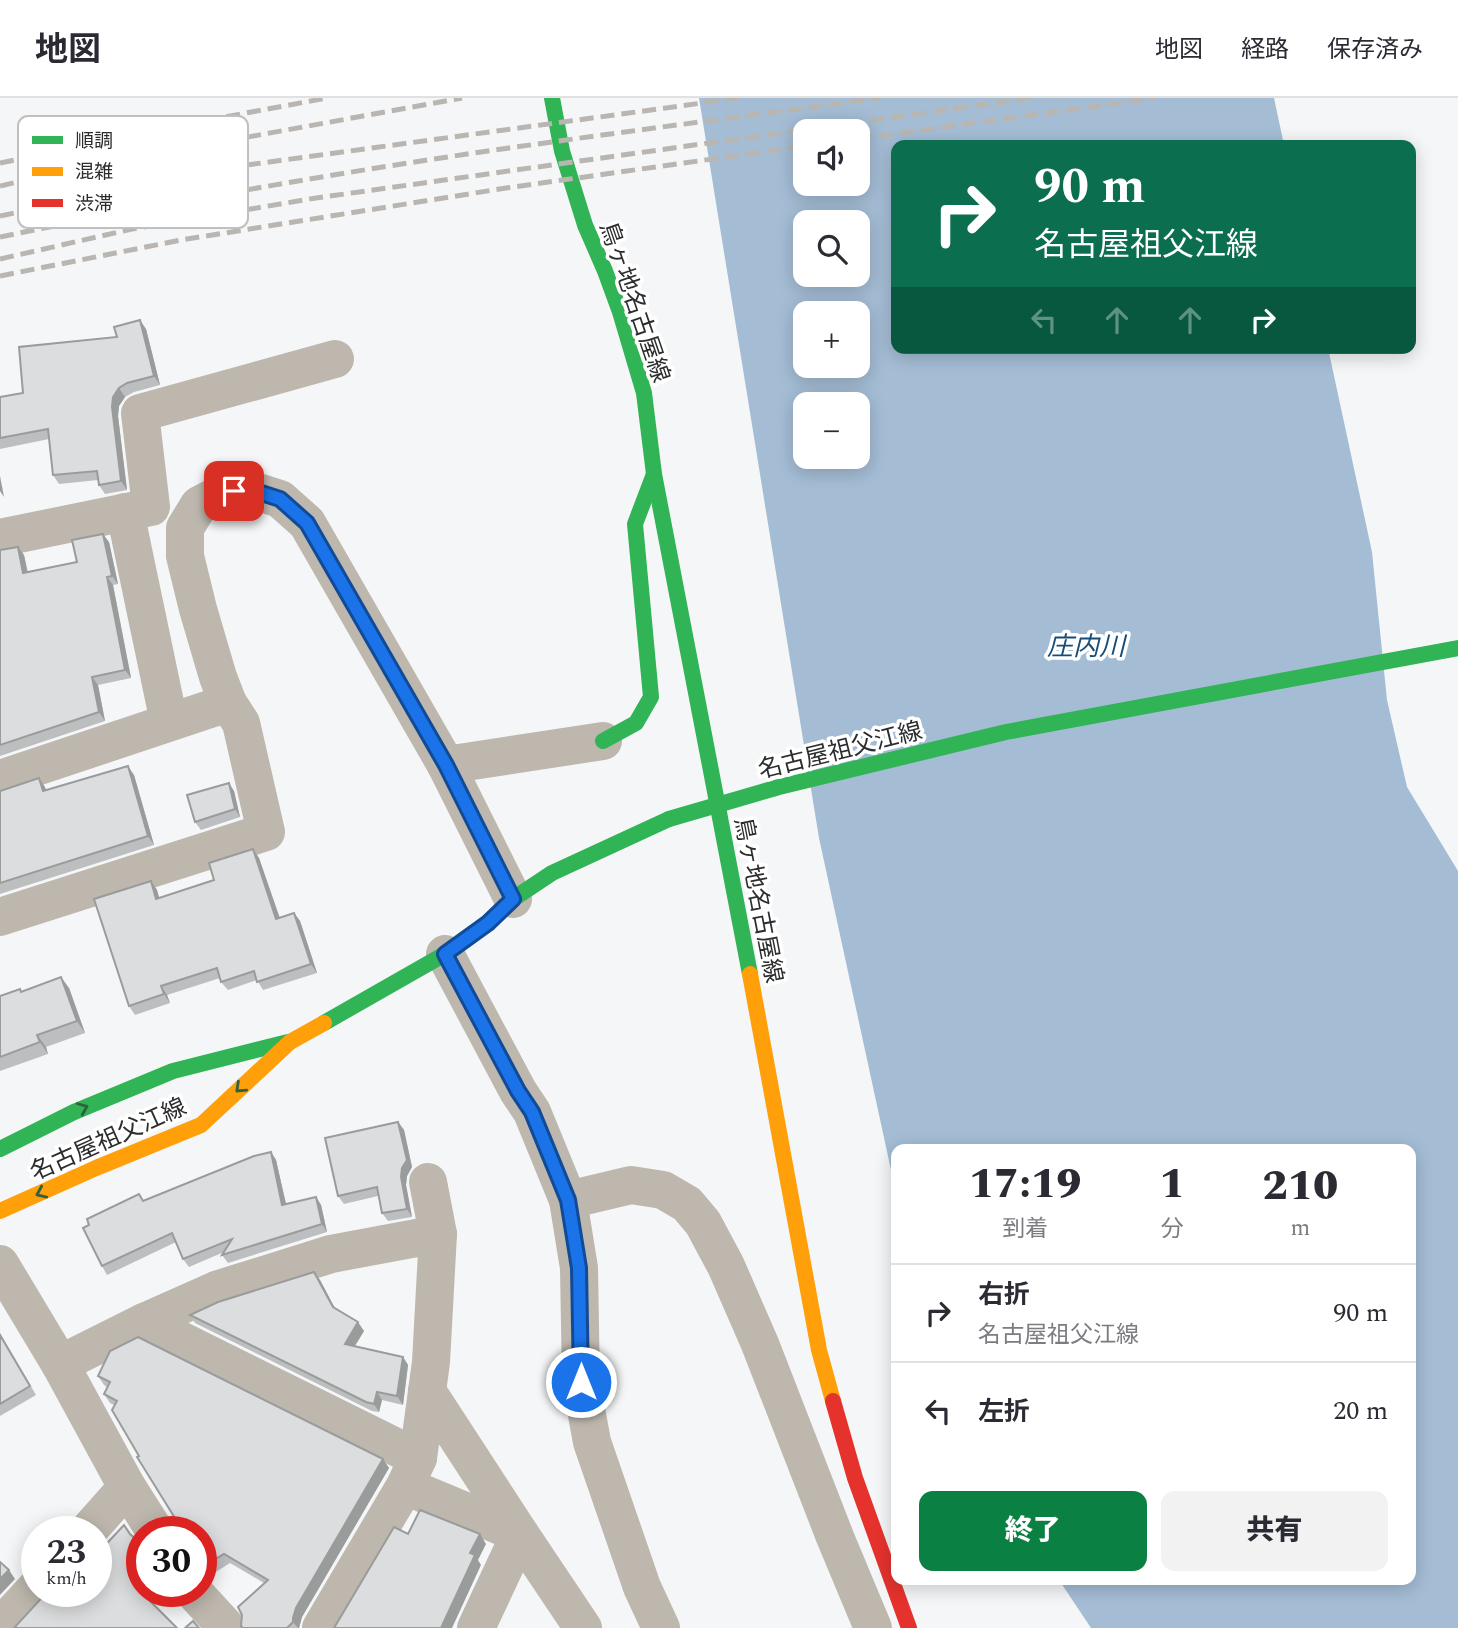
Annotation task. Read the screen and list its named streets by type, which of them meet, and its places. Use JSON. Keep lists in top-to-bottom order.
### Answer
{
  "streets": {
    "main road": ["鳥ヶ地名古屋線", "名古屋祖父江線"]
  },
  "water": ["庄内川"],
  "legend": ["順調", "混雑", "渋滞"],
  "page": {
    "header": "地図",
    "nav": ["地図", "経路", "保存済み"],
    "map_buttons": ["+", "−"],
    "turn": ["90 m", "名古屋祖父江線"],
    "eta": [
      "17:19",
      "到着",
      "1",
      "分",
      "210",
      "m"
    ],
    "list": [
      {
        "name": "右折",
        "note": "名古屋祖父江線",
        "value": "90 m"
      },
      {
        "name": "左折",
        "value": "20 m"
      }
    ],
    "buttons": ["終了", "共有"],
    "speed": "23 km/h",
    "limit": "30"
  }
}
